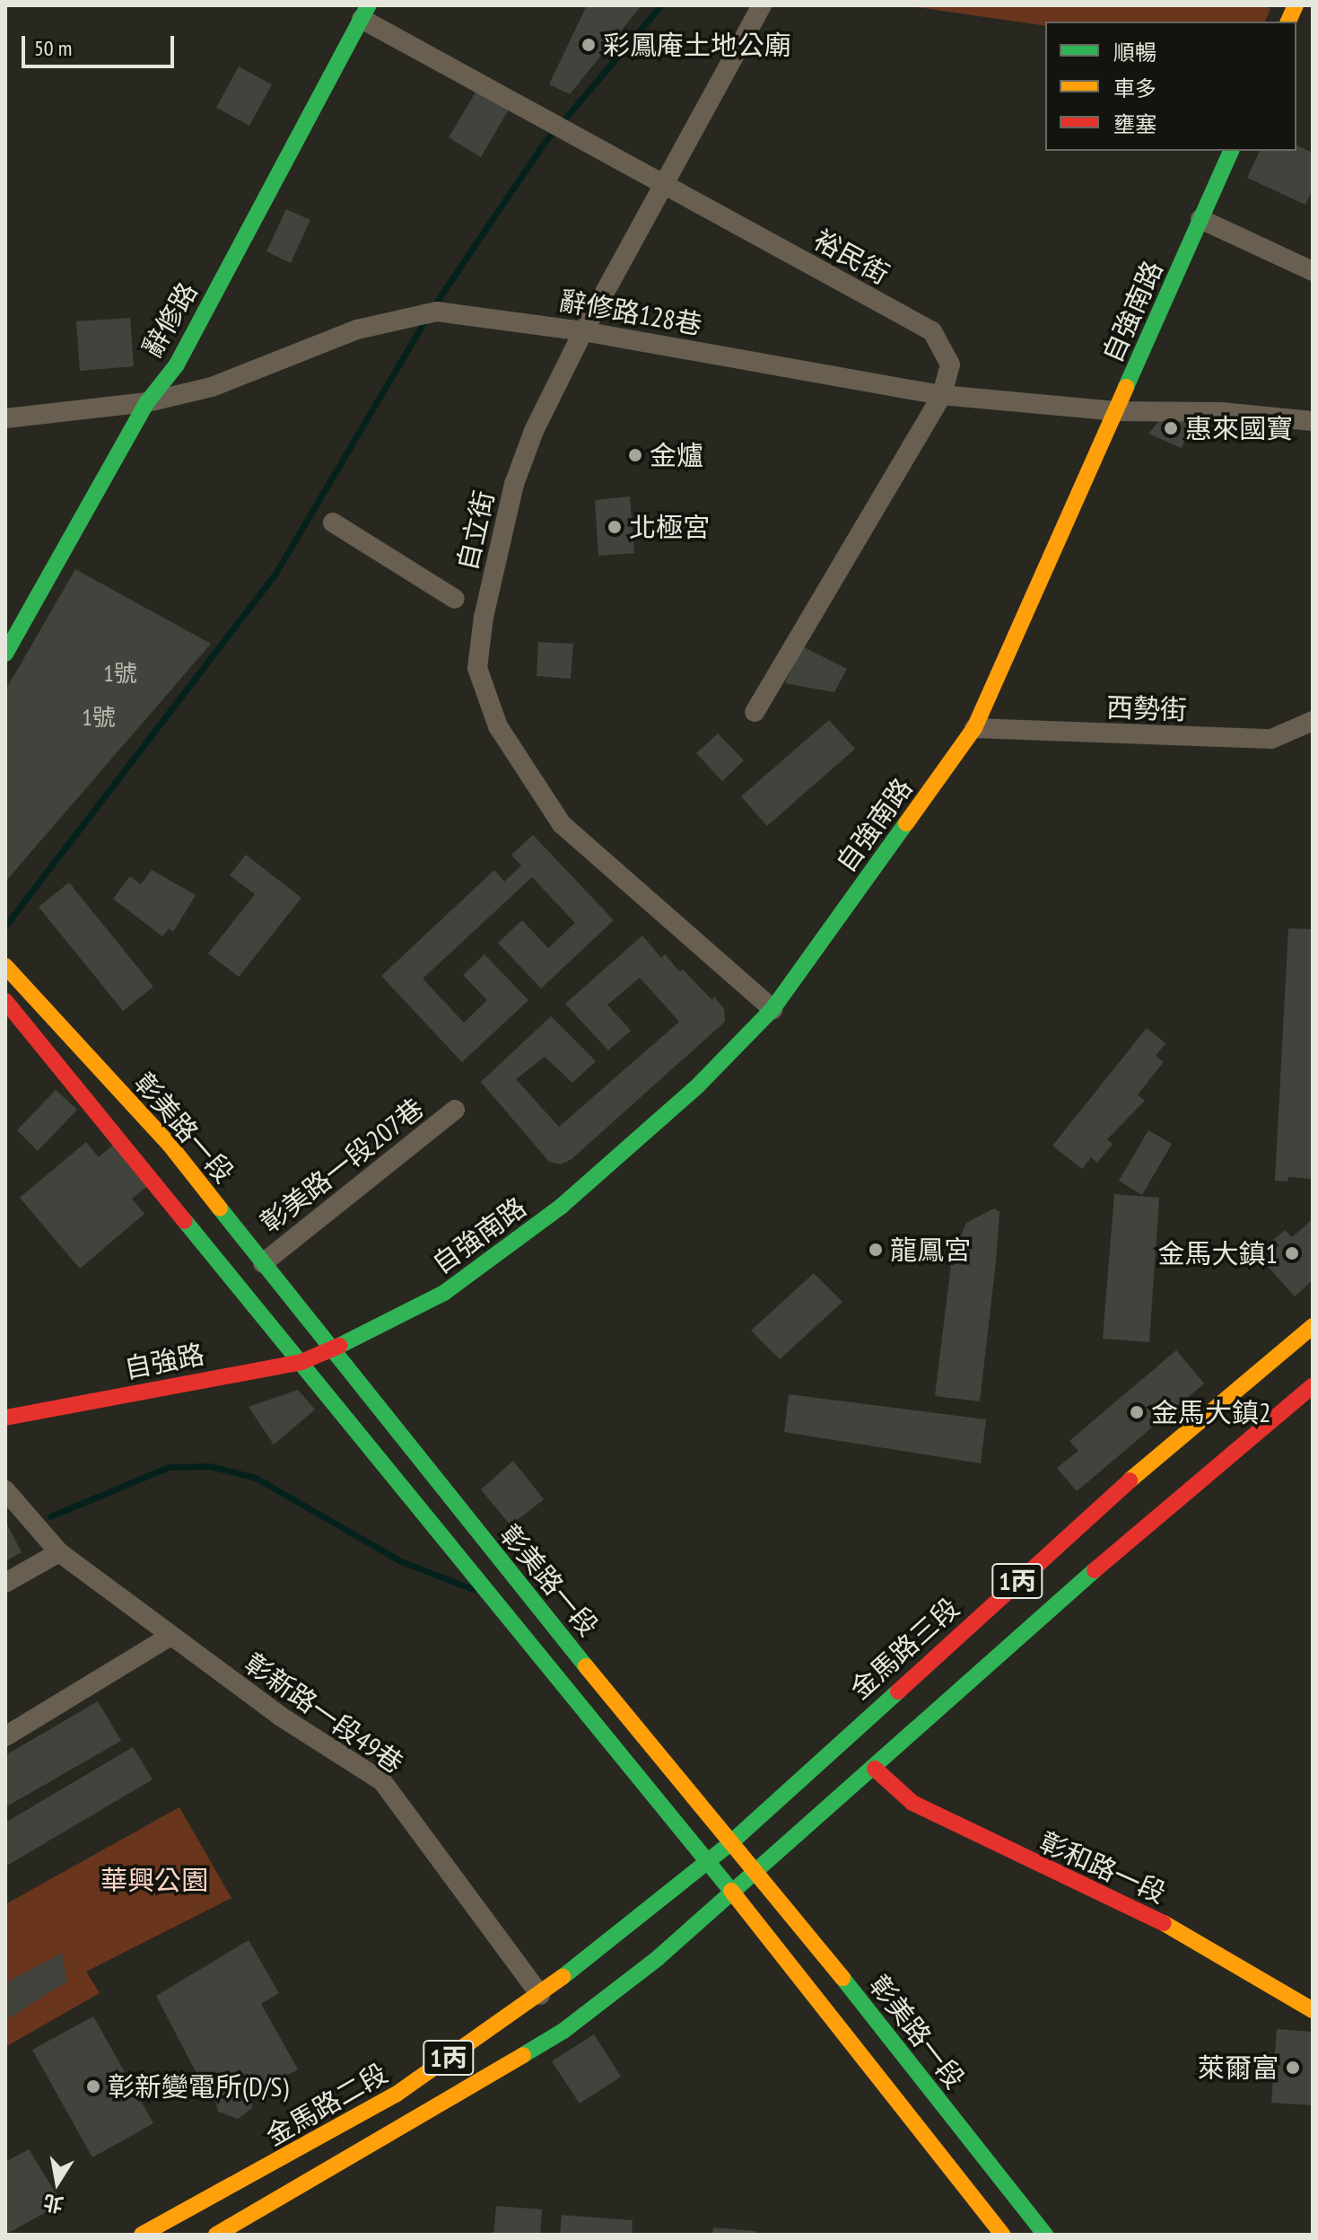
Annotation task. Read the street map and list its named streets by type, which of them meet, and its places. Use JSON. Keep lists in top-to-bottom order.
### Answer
{
  "streets": {
    "street": [
      "裕民街",
      "自強南路",
      "辭修路128巷",
      "辭修路",
      "自立街",
      "西勢街",
      "彰美路一段",
      "彰美路一段207巷",
      "自強路",
      "1丙",
      "金馬路三段",
      "彰新路一段49巷",
      "彰和路一段",
      "金馬路二段"
    ]
  },
  "crossings": [
    ["裕民街", "辭修路128巷"],
    ["裕民街", "辭修路"],
    ["裕民街", "自立街"],
    ["自強南路", "辭修路128巷"],
    ["自強南路", "自立街"],
    ["自強南路", "西勢街"],
    ["自強南路", "彰美路一段"],
    ["自強南路", "自強路"],
    ["辭修路128巷", "辭修路"],
    ["辭修路128巷", "自立街"],
    ["彰美路一段", "彰美路一段207巷"],
    ["彰美路一段", "自強路"],
    ["彰美路一段", "1丙"],
    ["彰美路一段", "金馬路三段"],
    ["彰美路一段", "金馬路二段"],
    ["1丙", "彰和路一段"],
    ["金馬路三段", "金馬路二段"],
    ["彰新路一段49巷", "金馬路二段"]
  ],
  "parks": ["華興公園"],
  "places": [
    "彩鳳庵土地公廟",
    "惠來國寶",
    "金爐",
    "北極宮",
    "龍鳳宮",
    "金馬大鎮1",
    "金馬大鎮2",
    "萊爾富",
    "彰新變電所(D/S)"
  ],
  "house_numbers": ["1號", "1號"],
  "legend": ["順暢", "車多", "壅塞"],
  "scale_bar": "50 m",
  "north": "bottom"
}
